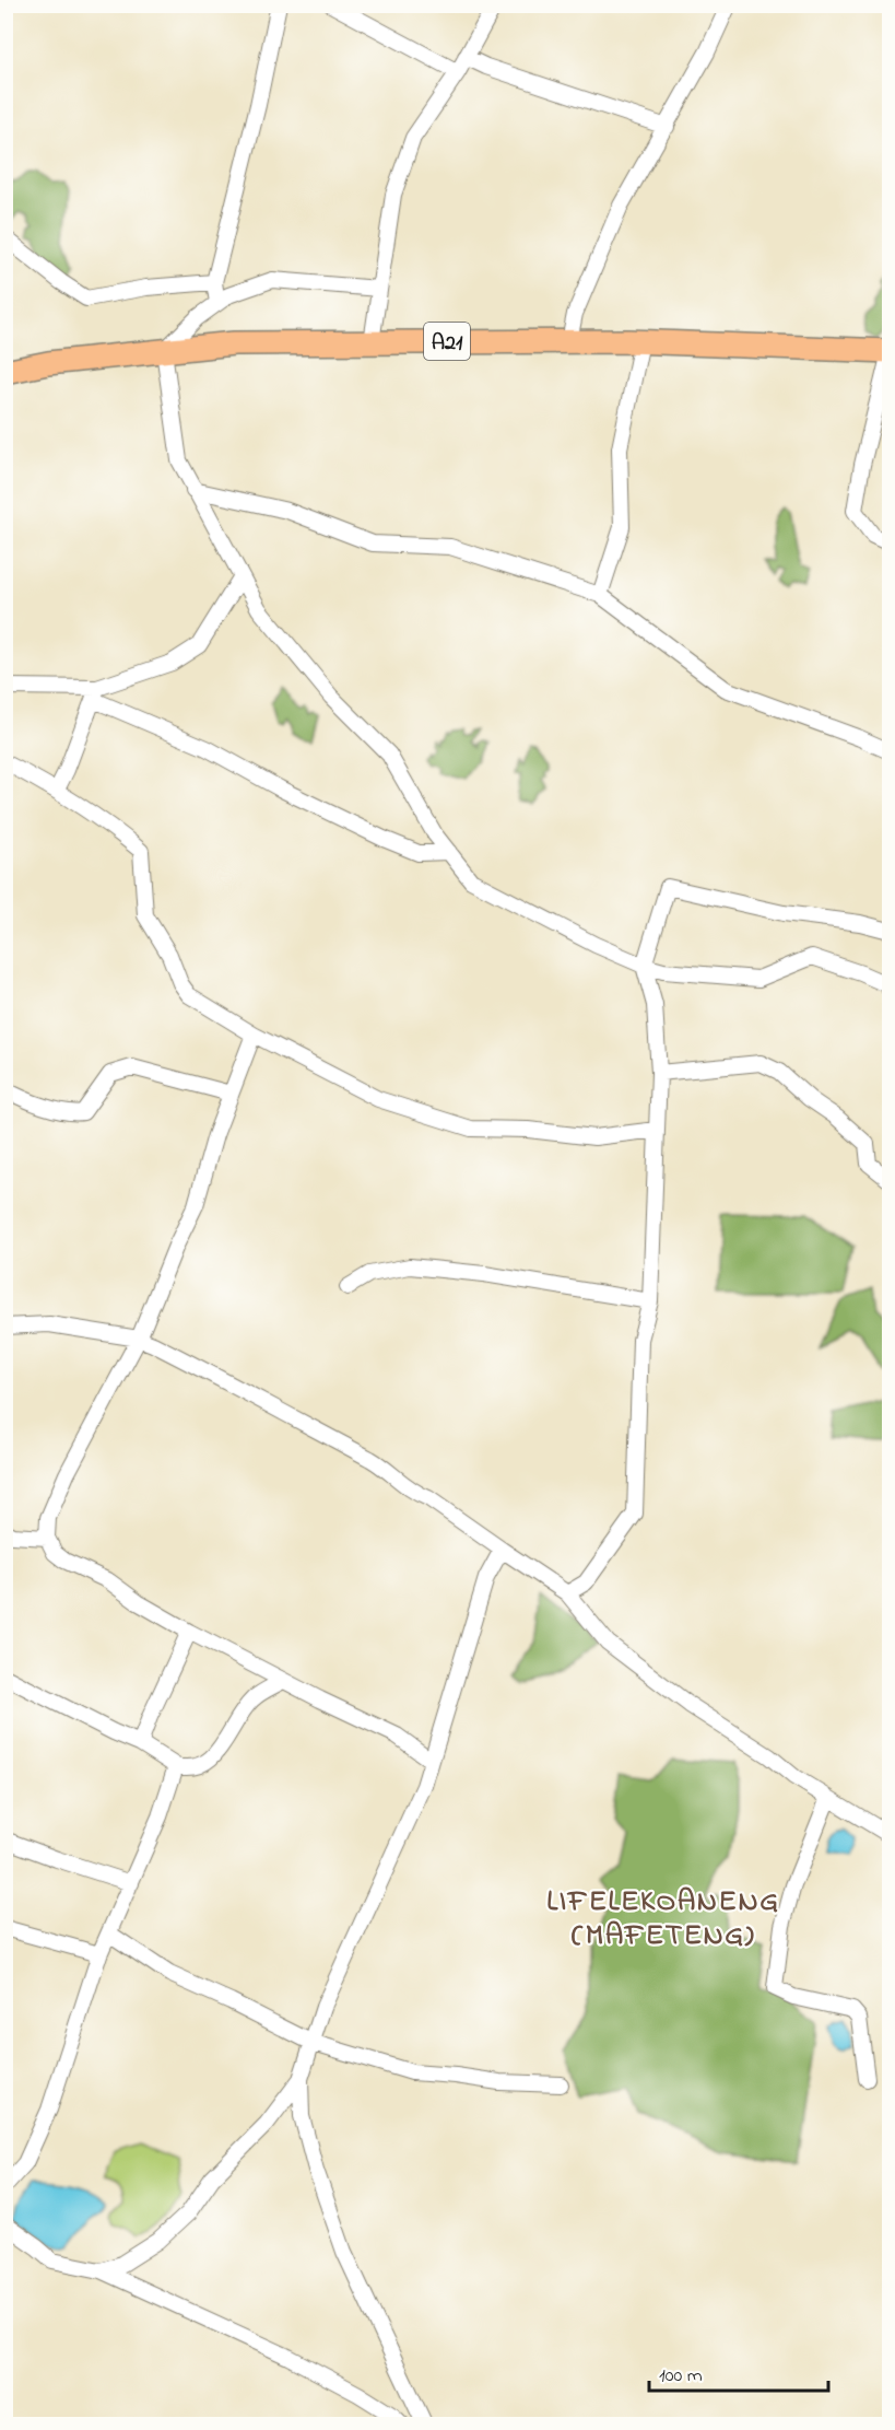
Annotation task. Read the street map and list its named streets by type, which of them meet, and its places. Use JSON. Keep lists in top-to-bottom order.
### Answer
{
  "streets": {
    "main road": ["A21"]
  },
  "districts": ["LIFELEKOANENG (MAFETENG)"],
  "scale_bar": "100 m"
}
